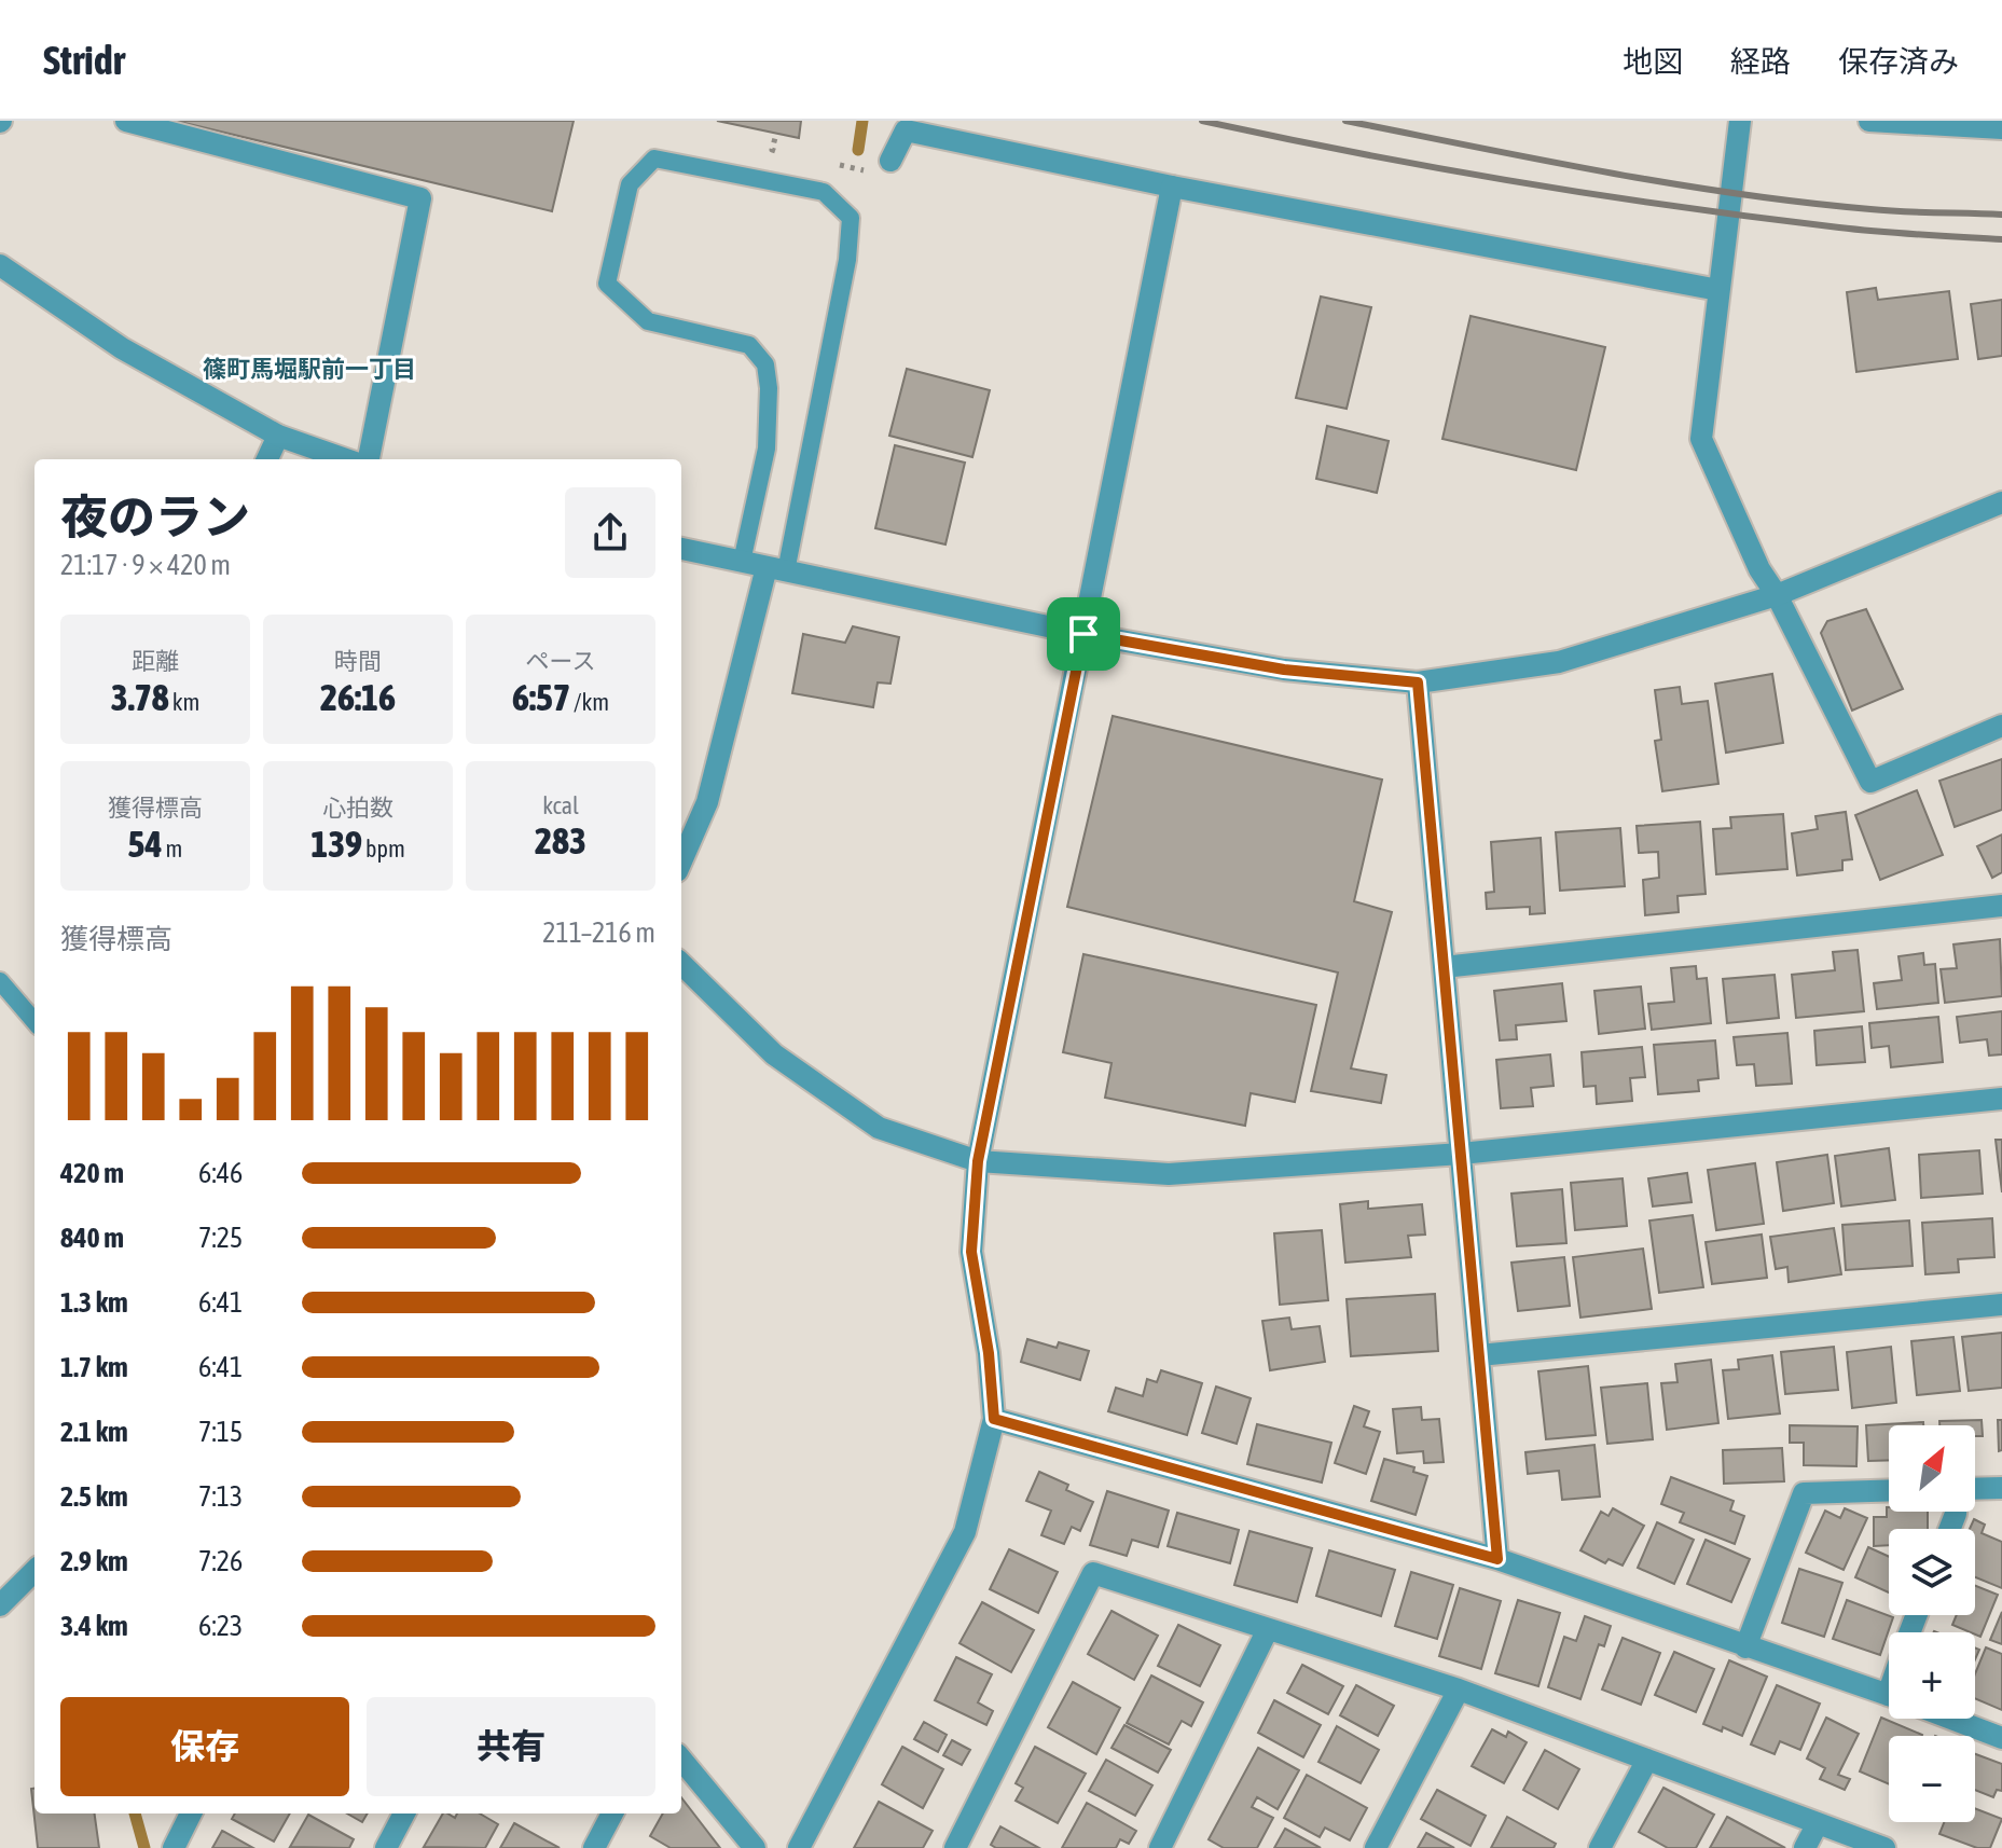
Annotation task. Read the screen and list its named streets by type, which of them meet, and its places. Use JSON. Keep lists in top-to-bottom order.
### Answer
{
  "districts": ["篠町馬堀駅前一丁目"],
  "north": "top right",
  "page": {
    "header": "Stridr",
    "nav": ["地図", "経路", "保存済み"],
    "heading": ["夜のラン", "21:17 · 9 × 420 m"],
    "stats": [
      ["距離", "3.78 km"],
      ["時間", "26:16"],
      ["ペース", "6:57 /km"],
      ["獲得標高", "54 m"],
      ["心拍数", "139 bpm"],
      ["kcal", "283"]
    ],
    "chart": ["獲得標高", "211–216 m"],
    "list": [
      {
        "name": "420 m",
        "note": "6:46"
      },
      {
        "name": "840 m",
        "note": "7:25"
      },
      {
        "name": "1.3 km",
        "note": "6:41"
      },
      {
        "name": "1.7 km",
        "note": "6:41"
      },
      {
        "name": "2.1 km",
        "note": "7:15"
      },
      {
        "name": "2.5 km",
        "note": "7:13"
      },
      {
        "name": "2.9 km",
        "note": "7:26"
      },
      {
        "name": "3.4 km",
        "note": "6:23"
      }
    ],
    "map_buttons": ["+", "−"],
    "buttons": ["保存", "共有"]
  }
}
